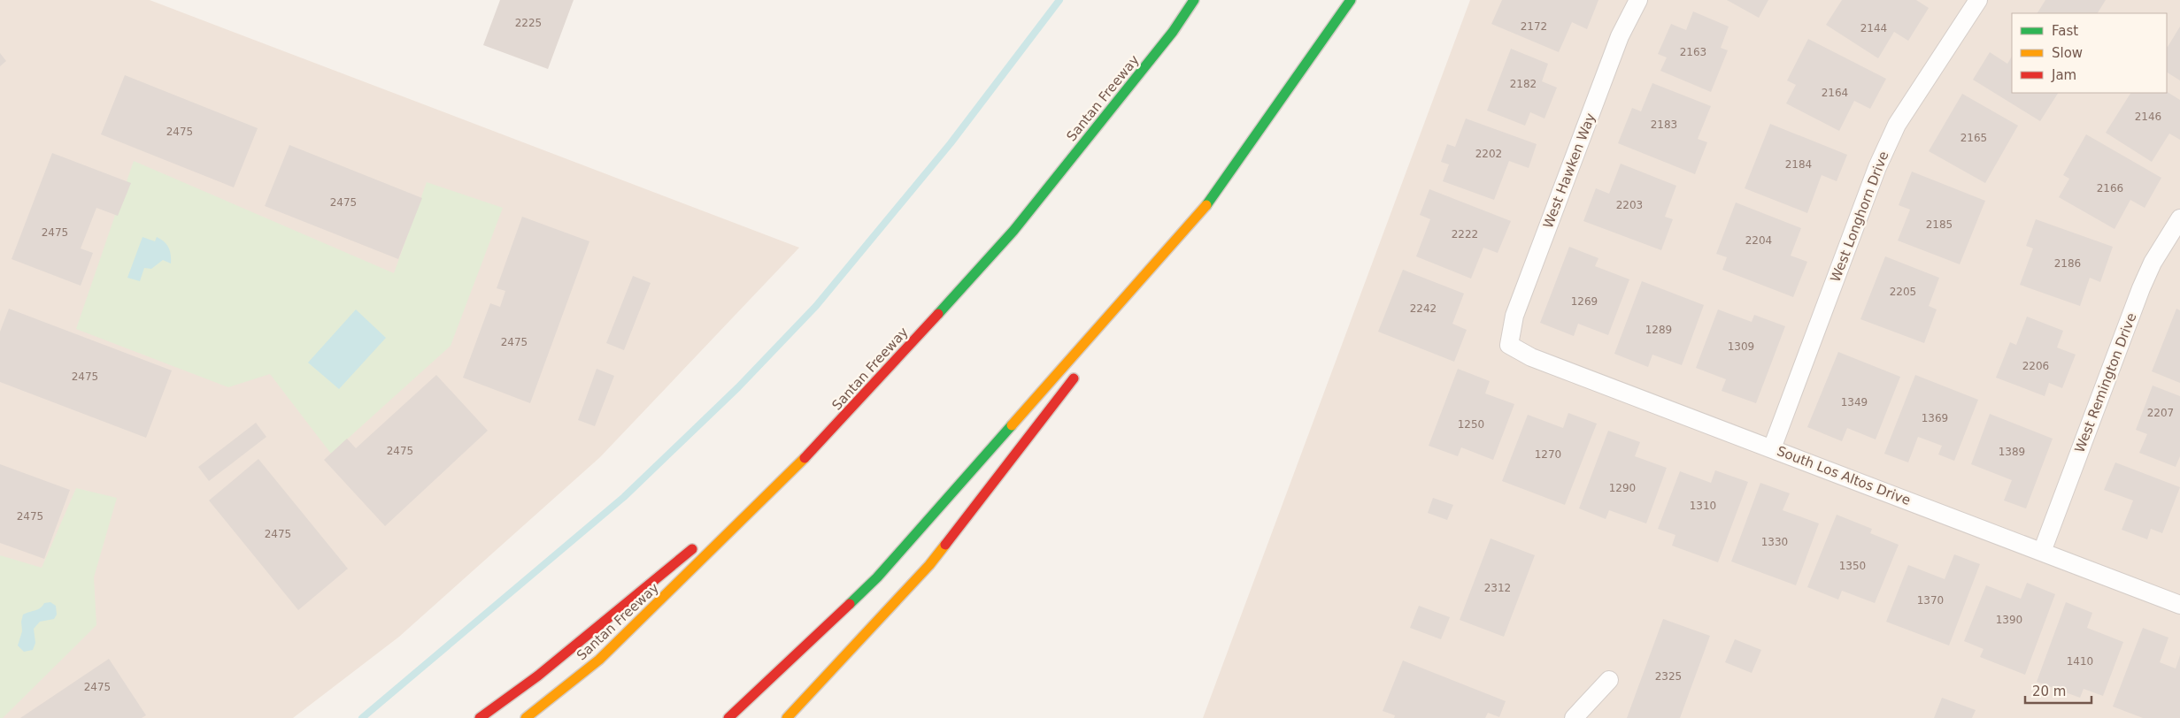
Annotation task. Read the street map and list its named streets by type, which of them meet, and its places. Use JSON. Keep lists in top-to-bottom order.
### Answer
{
  "streets": {
    "highway": ["Santan Freeway"],
    "street": [
      "West Hawken Way",
      "West Longhorn Drive",
      "West Remington Drive",
      "South Los Altos Drive"
    ]
  },
  "crossings": [
    ["West Hawken Way", "South Los Altos Drive"],
    ["West Longhorn Drive", "South Los Altos Drive"],
    ["West Remington Drive", "South Los Altos Drive"]
  ],
  "house_numbers": [
    "2225",
    "2172",
    "2144",
    "2163",
    "2182",
    "2164",
    "2146",
    "2183",
    "2475",
    "2165",
    "2202",
    "2184",
    "2166",
    "2475",
    "2203",
    "2185",
    "2475",
    "2222",
    "2204",
    "2186",
    "2205",
    "1269",
    "2242",
    "1289",
    "2475",
    "1309",
    "2206",
    "2475",
    "1349",
    "2207",
    "1369",
    "1250",
    "2475",
    "1389",
    "1270",
    "1290",
    "1310",
    "2475",
    "2475",
    "1330",
    "1350",
    "2312",
    "1370",
    "1390",
    "1410",
    "2325",
    "2475"
  ],
  "legend": ["Fast", "Slow", "Jam"],
  "scale_bar": "20 m"
}
